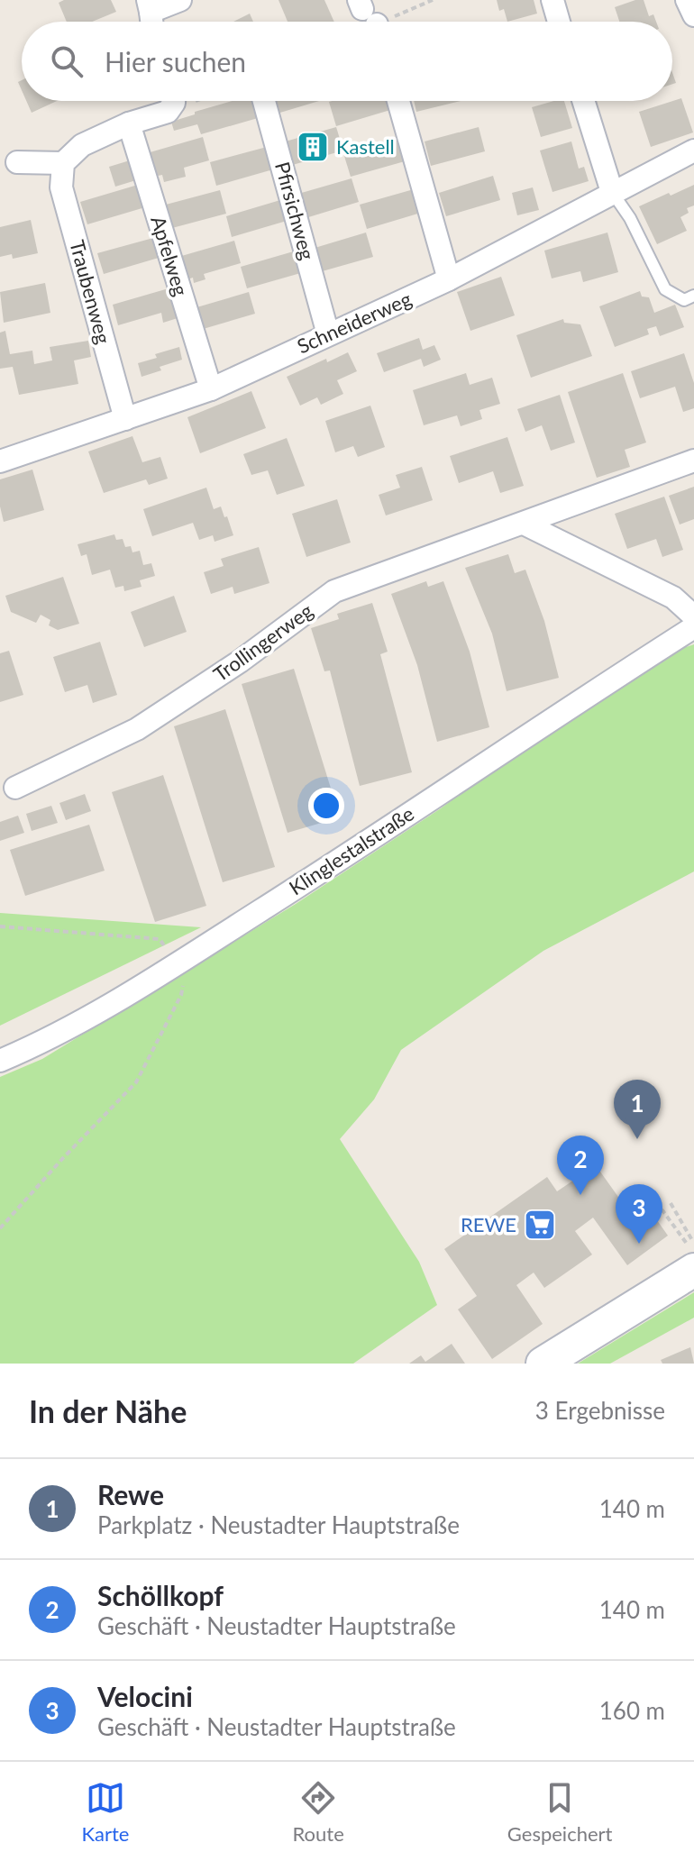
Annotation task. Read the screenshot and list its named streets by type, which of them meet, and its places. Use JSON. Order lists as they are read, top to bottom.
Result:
{
  "streets": {
    "street": [
      "Pfirsichweg",
      "Apfelweg",
      "Traubenweg",
      "Schneiderweg",
      "Trollingerweg",
      "Klinglestalstraße"
    ]
  },
  "crossings": [
    ["Pfirsichweg", "Schneiderweg"],
    ["Apfelweg", "Schneiderweg"],
    ["Traubenweg", "Schneiderweg"]
  ],
  "places": {
    "building": ["Kastell"],
    "supermarket": ["REWE"]
  },
  "page": {
    "search": "Hier suchen",
    "pins": ["1", "2", "3"],
    "heading": ["In der Nähe", "3 Ergebnisse"],
    "list": [
      {
        "mark": "1",
        "name": "Rewe",
        "note": "Parkplatz · Neustadter Hauptstraße",
        "value": "140 m"
      },
      {
        "mark": "2",
        "name": "Schöllkopf",
        "note": "Geschäft · Neustadter Hauptstraße",
        "value": "140 m"
      },
      {
        "mark": "3",
        "name": "Velocini",
        "note": "Geschäft · Neustadter Hauptstraße",
        "value": "160 m"
      }
    ],
    "nav": ["Karte", "Route", "Gespeichert"]
  }
}
